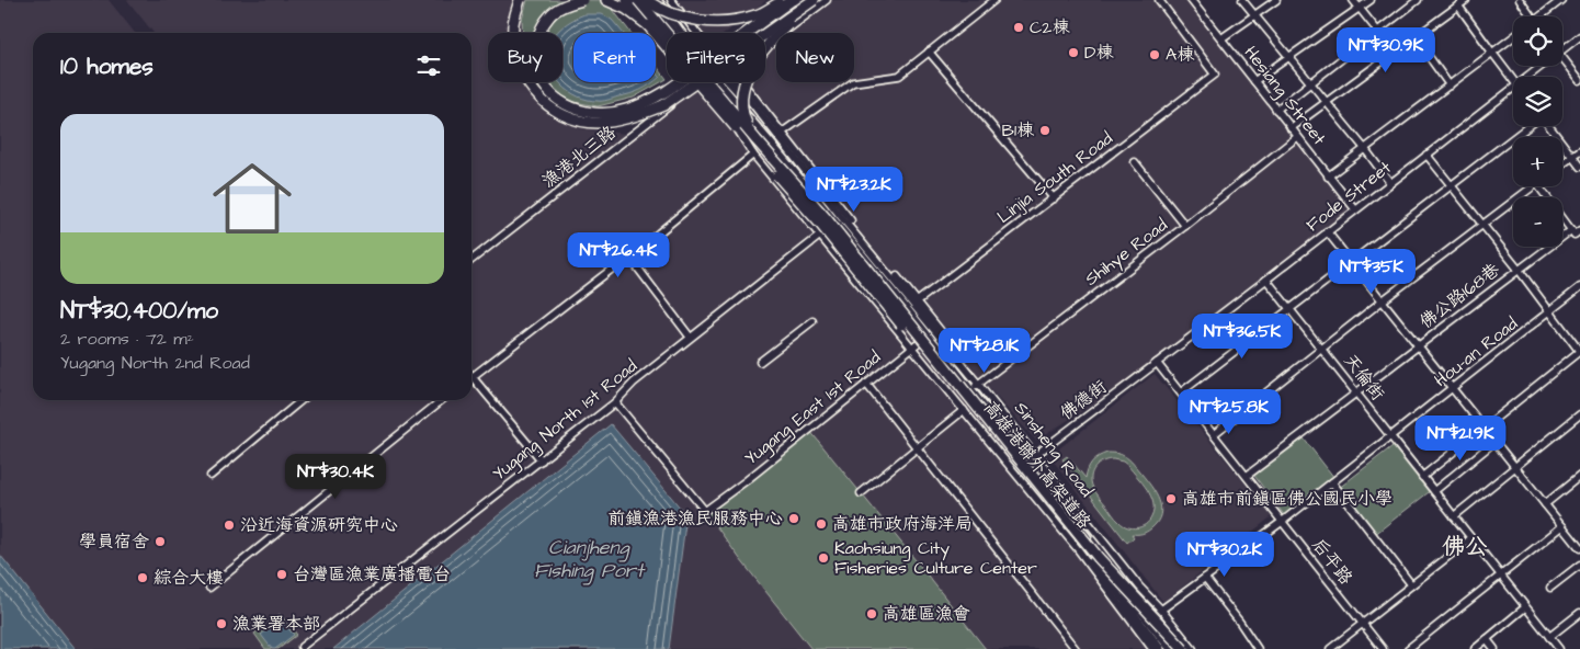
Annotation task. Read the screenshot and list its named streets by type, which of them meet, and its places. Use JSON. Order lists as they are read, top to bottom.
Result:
{
  "streets": {
    "highway": ["高雄港聯外高架道路"],
    "street": [
      "Hesiang Street",
      "漁港北三路",
      "Linjia South Road",
      "Fode Street",
      "Shihye Road",
      "佛公路168巷",
      "Hou-an Road",
      "天倫街",
      "佛德街",
      "Yugang East 1st Road",
      "Yugang North 1st Road",
      "Sinsheng Road",
      "后平路"
    ]
  },
  "crossings": [
    ["Hesiang Street", "Fode Street"],
    ["Hesiang Street", "Shihye Road"],
    ["Linjia South Road", "Sinsheng Road"],
    ["Fode Street", "天倫街"],
    ["Fode Street", "佛德街"],
    ["Fode Street", "后平路"],
    ["Shihye Road", "Sinsheng Road"],
    ["佛公路168巷", "天倫街"],
    ["佛公路168巷", "后平路"],
    ["Hou-an Road", "天倫街"],
    ["Hou-an Road", "Sinsheng Road"],
    ["Hou-an Road", "后平路"],
    ["佛德街", "Sinsheng Road"],
    ["佛德街", "后平路"],
    ["Yugang East 1st Road", "Yugang North 1st Road"],
    ["Yugang East 1st Road", "Sinsheng Road"],
    ["Yugang North 1st Road", "Sinsheng Road"]
  ],
  "districts": ["佛公"],
  "water": ["Cianjheng Fishing Port"],
  "places": [
    "C2棟",
    "D棟",
    "A棟",
    "B1棟",
    "高雄市前鎮區佛公國民小學",
    "前鎮漁港漁民服務中心",
    "高雄市政府海洋局",
    "沿近海資源研究中心",
    "學員宿舍",
    "Kaohsiung City Fisheries Culture Center",
    "台灣區漁業廣播電台",
    "綜合大樓",
    "高雄區漁會",
    "漁業署本部"
  ],
  "page": {
    "map_buttons": ["+", "−"],
    "price": [
      "NT$30.9K",
      "NT$23.2K",
      "NT$26.4K",
      "NT$35K",
      "NT$36.5K",
      "NT$28.1K",
      "NT$25.8K",
      "NT$21.9K",
      "NT$30.4K",
      "NT$30.2K"
    ],
    "chip": [
      "Buy",
      "Rent",
      "Filters",
      "New"
    ],
    "heading": "10 homes",
    "list": [
      {
        "name": "NT$30,400/mo",
        "note": "2 rooms · 72 m² · Yugang North 2nd Road"
      }
    ]
  }
}
